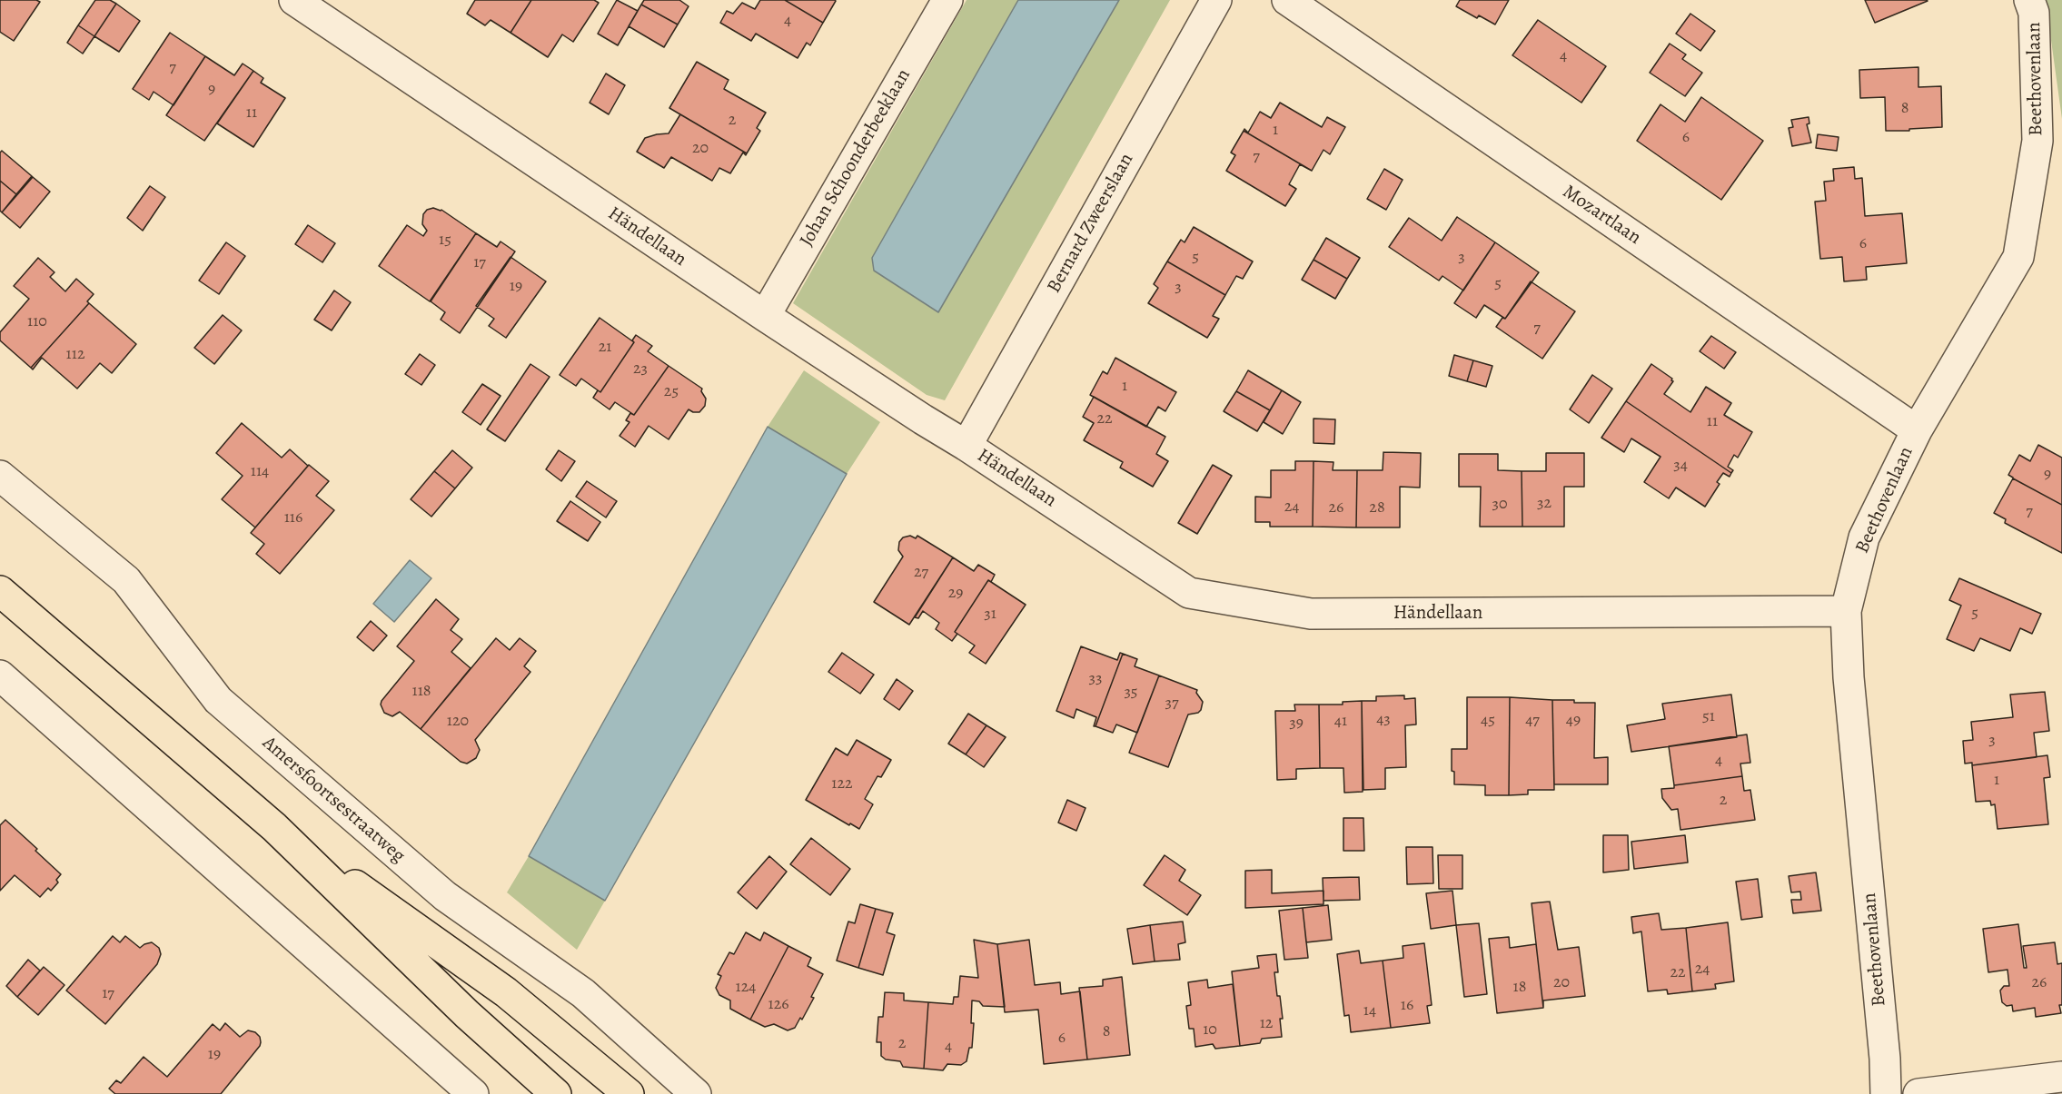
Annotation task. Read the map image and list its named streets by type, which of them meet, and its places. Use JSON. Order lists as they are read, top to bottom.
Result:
{
  "streets": {
    "street": [
      "Beethovenlaan",
      "Johan Schoonderbeeklaan",
      "Mozartlaan",
      "Bernard Zweerslaan",
      "Händellaan",
      "Amersfoortsestraatweg"
    ]
  },
  "crossings": [
    ["Beethovenlaan", "Mozartlaan"],
    ["Beethovenlaan", "Händellaan"],
    ["Johan Schoonderbeeklaan", "Händellaan"],
    ["Bernard Zweerslaan", "Händellaan"]
  ],
  "house_numbers": [
    "4",
    "4",
    "7",
    "9",
    "8",
    "11",
    "2",
    "1",
    "6",
    "20",
    "7",
    "15",
    "6",
    "5",
    "3",
    "17",
    "5",
    "19",
    "3",
    "110",
    "7",
    "21",
    "112",
    "23",
    "1",
    "25",
    "22",
    "11",
    "34",
    "114",
    "9",
    "32",
    "30",
    "24",
    "26",
    "28",
    "7",
    "116",
    "27",
    "29",
    "5",
    "31",
    "33",
    "118",
    "35",
    "37",
    "51",
    "43",
    "45",
    "47",
    "49",
    "120",
    "41",
    "39",
    "3",
    "4",
    "1",
    "122",
    "2",
    "24",
    "22",
    "20",
    "26",
    "124",
    "18",
    "17",
    "126",
    "16",
    "14",
    "12",
    "10",
    "8",
    "6",
    "2",
    "4",
    "19"
  ]
}
